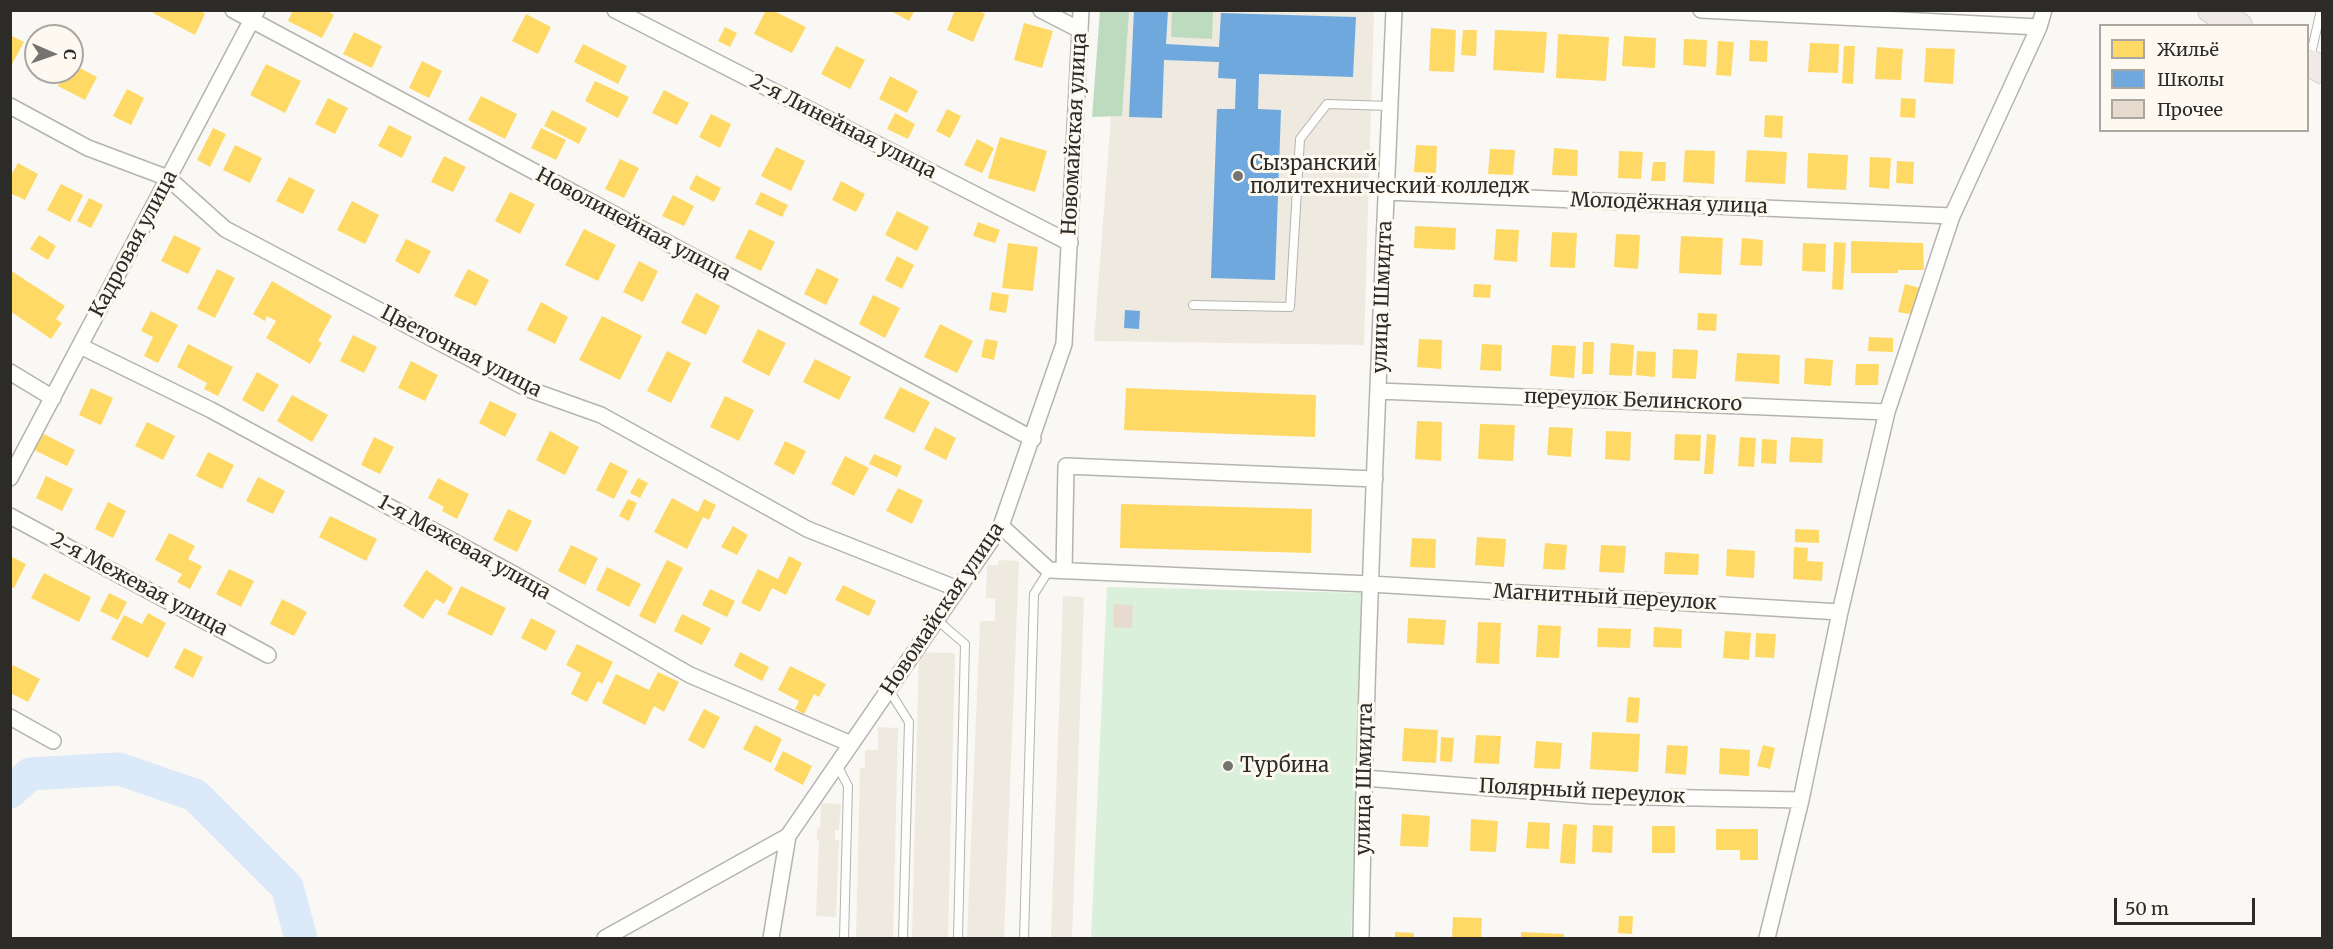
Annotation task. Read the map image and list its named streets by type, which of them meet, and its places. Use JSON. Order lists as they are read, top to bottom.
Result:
{
  "streets": {
    "street": [
      "2-я Линейная улица",
      "Новомайская улица",
      "Молодёжная улица",
      "Новолинейная улица",
      "Кадровая улица",
      "улица Шмидта",
      "Цветочная улица",
      "переулок Белинского",
      "1-я Межевая улица",
      "2-я Межевая улица",
      "Магнитный переулок",
      "Полярный переулок"
    ]
  },
  "crossings": [
    ["2-я Линейная улица", "Новомайская улица"],
    ["Новомайская улица", "Новолинейная улица"],
    ["Новомайская улица", "Цветочная улица"],
    ["Новомайская улица", "1-я Межевая улица"],
    ["Молодёжная улица", "улица Шмидта"],
    ["Новолинейная улица", "Кадровая улица"],
    ["Кадровая улица", "Цветочная улица"],
    ["Кадровая улица", "1-я Межевая улица"],
    ["улица Шмидта", "переулок Белинского"],
    ["улица Шмидта", "Магнитный переулок"],
    ["улица Шмидта", "Полярный переулок"]
  ],
  "places": ["Сызранский политехнический колледж", "Турбина"],
  "legend": ["Жильё", "Школы", "Прочее"],
  "scale_bar": "50 m",
  "north": "right"
}
